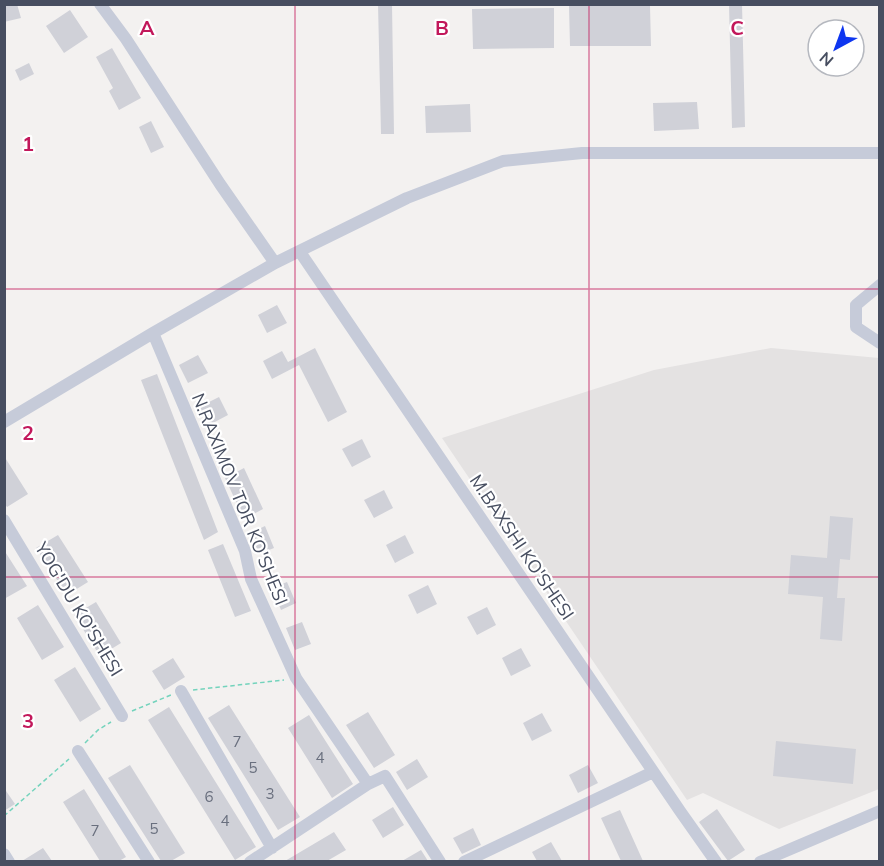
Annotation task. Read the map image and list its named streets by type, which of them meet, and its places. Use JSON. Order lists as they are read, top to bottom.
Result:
{
  "streets": {
    "street": ["N.RAXIMOV TOR KO'SHESI", "M.BAXSHI KO'SHESI", "YOG'DU KO'SHESI"]
  },
  "house_numbers": [
    "7",
    "4",
    "5",
    "3",
    "6",
    "4",
    "5",
    "7"
  ],
  "north": "bottom left",
  "grid": {
    "columns": ["A", "B", "C"],
    "rows": ["1", "2", "3"]
  }
}
